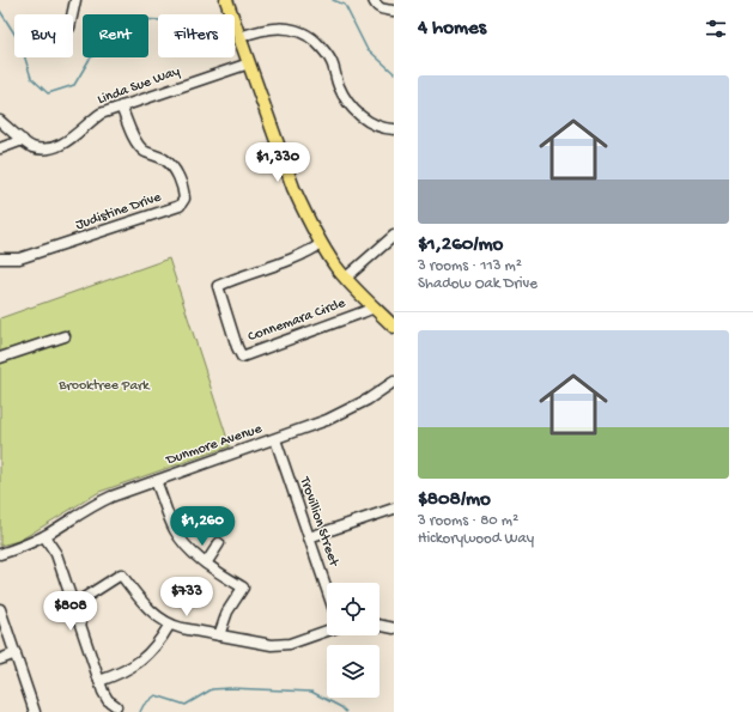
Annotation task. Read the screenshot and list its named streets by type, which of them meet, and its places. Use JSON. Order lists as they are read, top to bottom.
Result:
{
  "streets": {
    "street": [
      "Linda Sue Way",
      "Judistine Drive",
      "Connemara Circle",
      "Dunmore Avenue",
      "Trovillion Street"
    ]
  },
  "crossings": [
    ["Linda Sue Way", "Judistine Drive"],
    ["Dunmore Avenue", "Trovillion Street"]
  ],
  "parks": ["Brooktree Park"],
  "page": {
    "heading": "4 homes",
    "chip": ["Buy", "Rent", "Filters"],
    "list": [
      {
        "name": "$1,260/mo",
        "note": "3 rooms · 113 m² · Shadow Oak Drive"
      },
      {
        "name": "$808/mo",
        "note": "3 rooms · 80 m² · Hickorywood Way"
      }
    ],
    "price": [
      "$1,330",
      "$1,260",
      "$733",
      "$808"
    ]
  }
}
